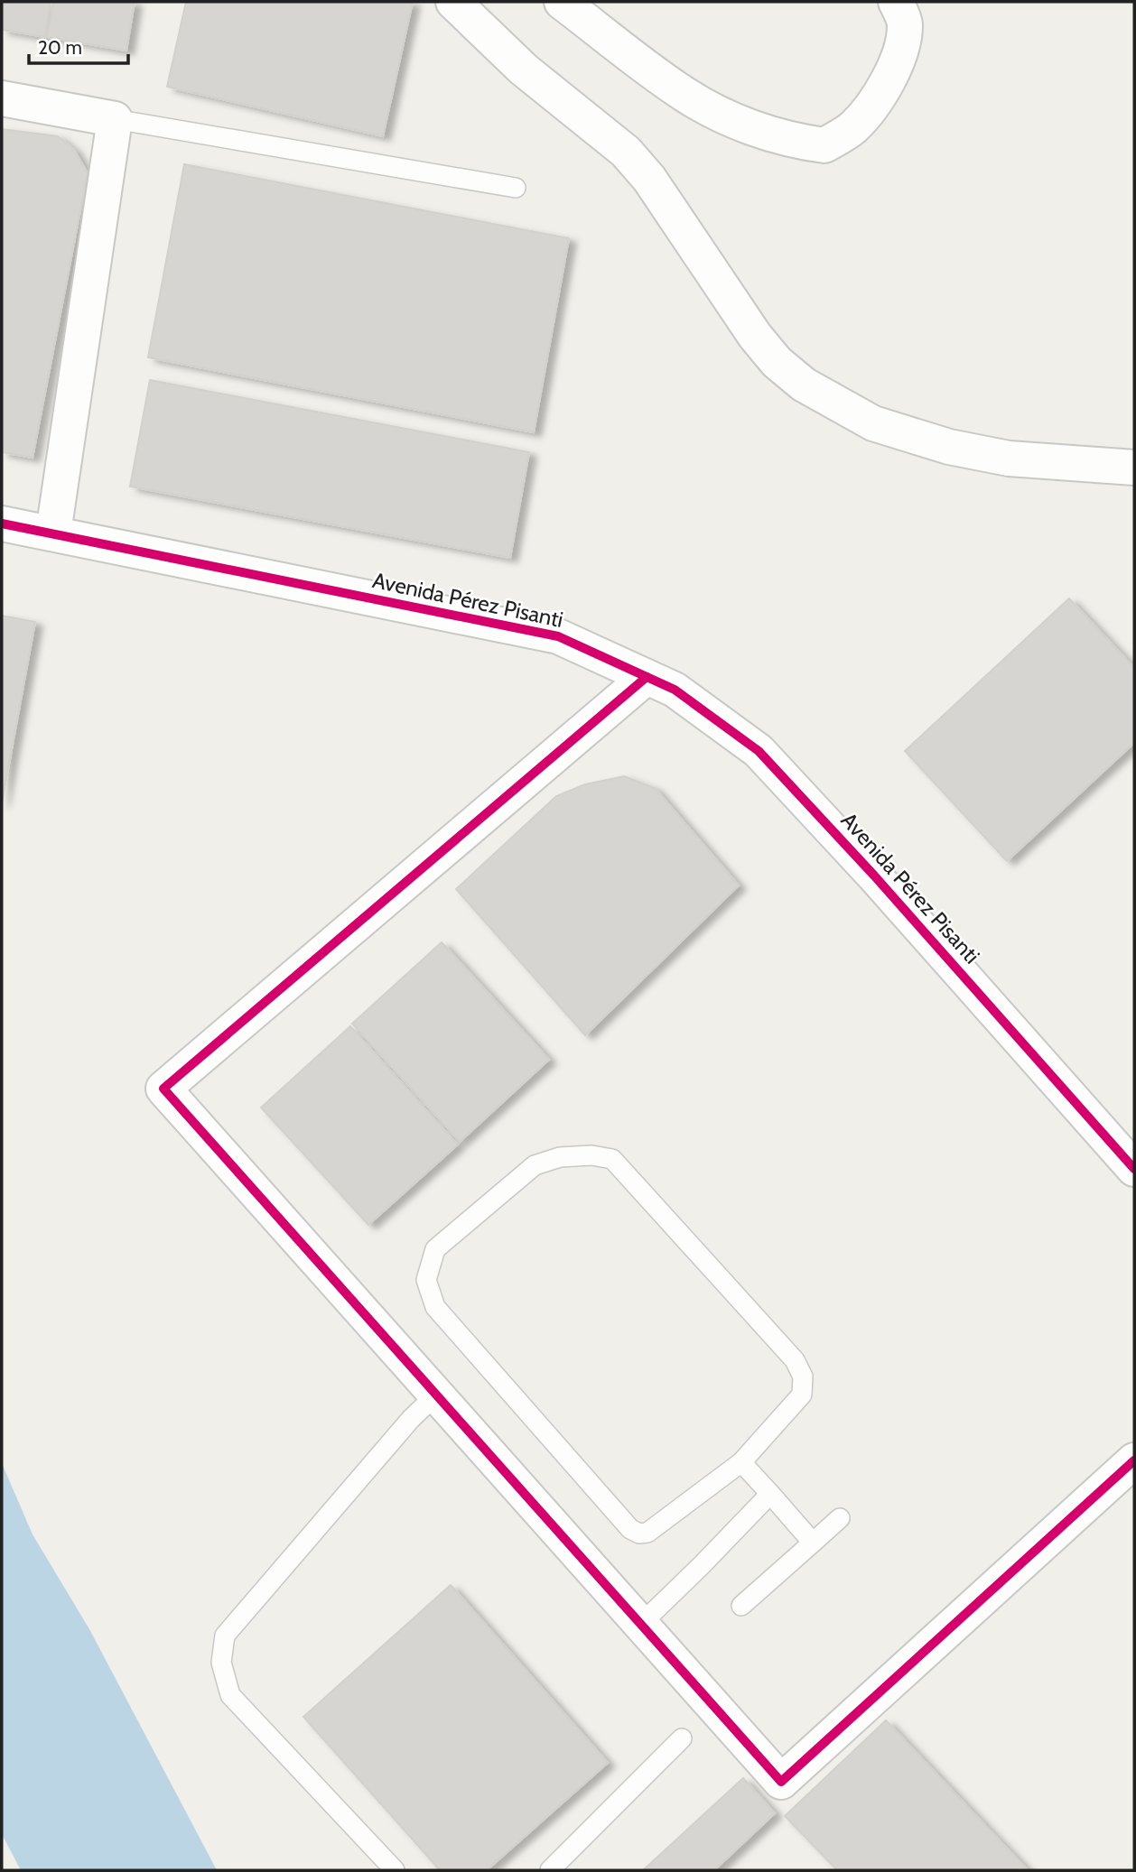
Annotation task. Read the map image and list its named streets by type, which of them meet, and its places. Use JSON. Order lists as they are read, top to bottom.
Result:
{
  "streets": {
    "street": ["Avenida Pérez Pisanti"]
  },
  "scale_bar": "20 m"
}
